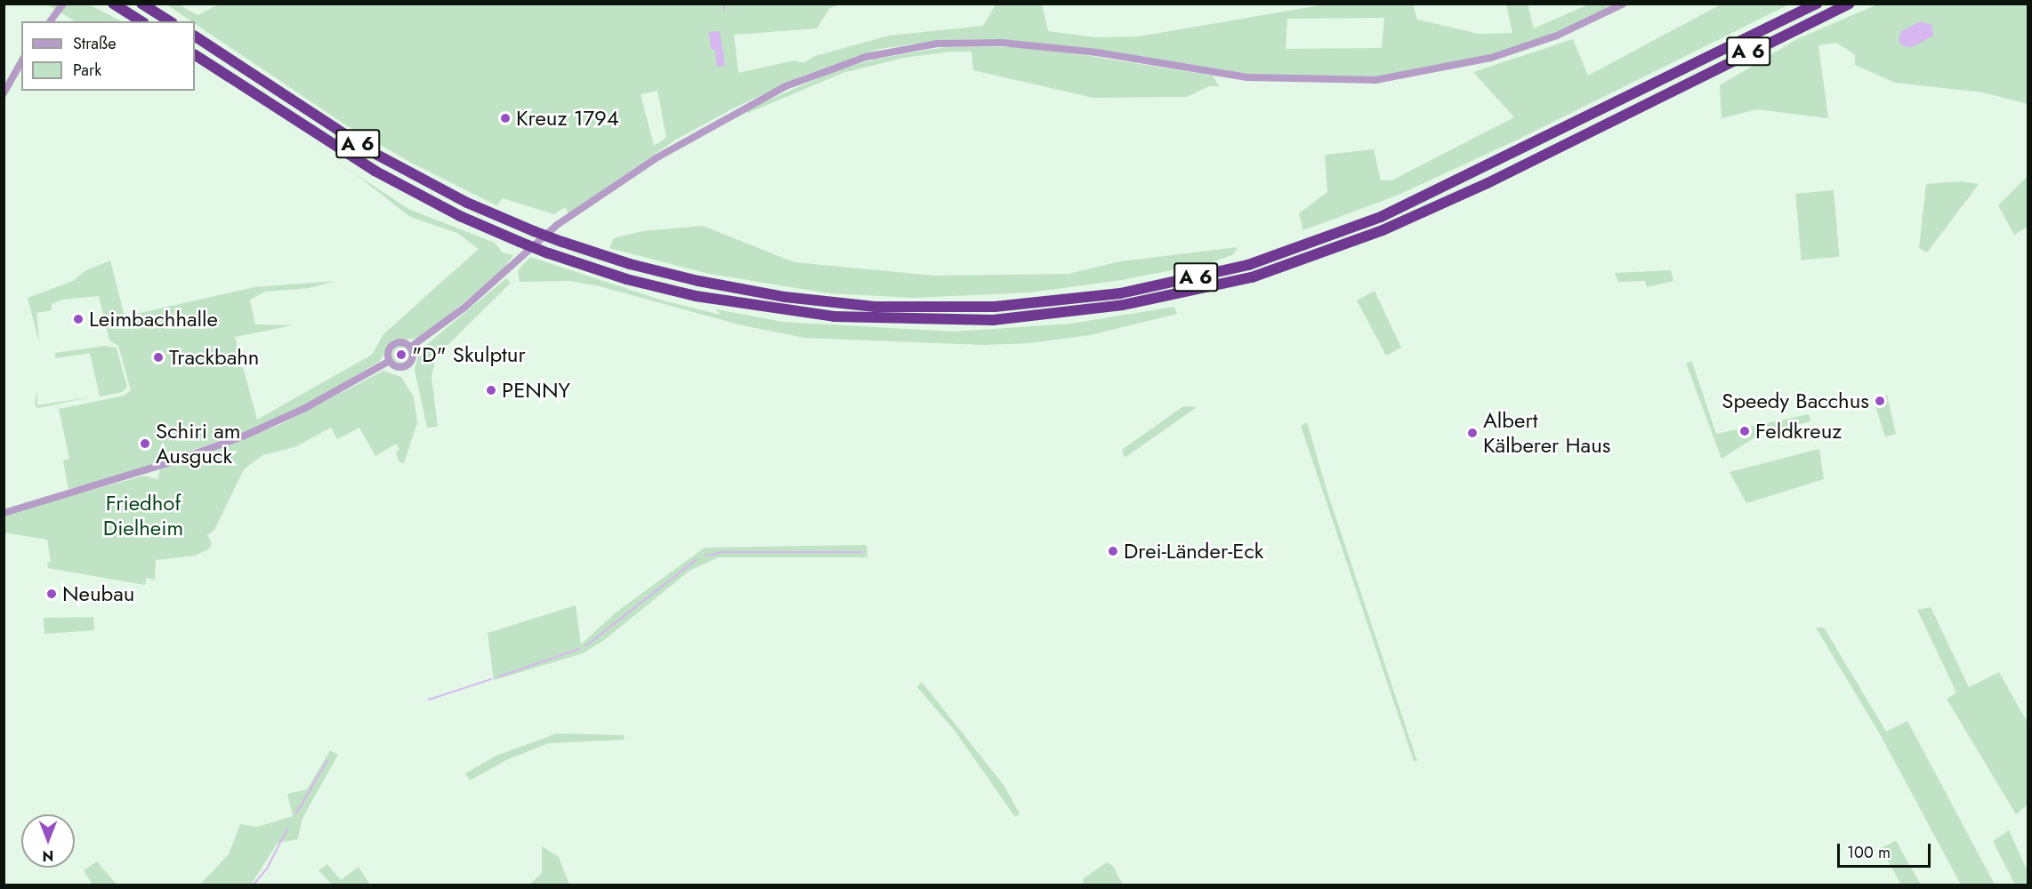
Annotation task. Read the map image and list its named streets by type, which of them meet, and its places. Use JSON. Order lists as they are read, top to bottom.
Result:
{
  "streets": {
    "highway": ["A 6"]
  },
  "parks": ["Friedhof Dielheim"],
  "places": [
    "Kreuz 1794",
    "Leimbachhalle",
    "\"D\" Skulptur",
    "Trackbahn",
    "PENNY",
    "Speedy Bacchus",
    "Feldkreuz",
    "Albert Kälberer Haus",
    "Schiri am Ausguck",
    "Drei-Länder-Eck",
    "Neubau"
  ],
  "legend": ["Straße", "Park"],
  "scale_bar": "100 m",
  "north": "bottom"
}
